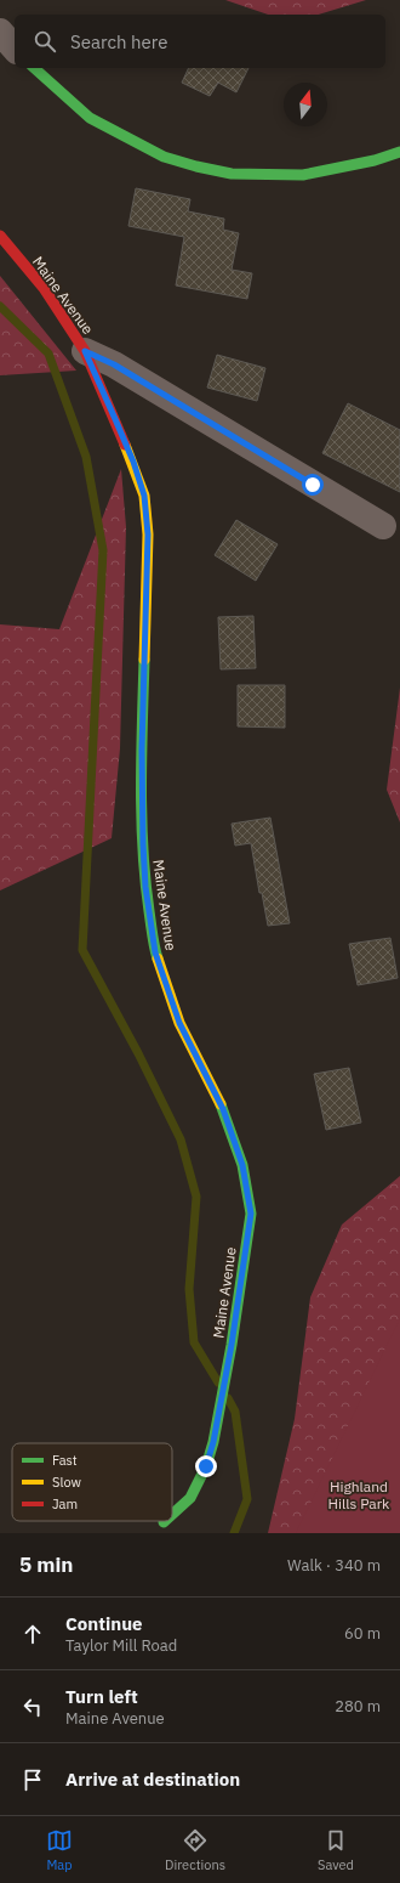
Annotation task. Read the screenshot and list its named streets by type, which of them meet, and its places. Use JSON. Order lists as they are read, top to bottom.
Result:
{
  "streets": {
    "street": ["Maine Avenue"]
  },
  "parks": ["Highland Hills Park"],
  "legend": ["Fast", "Slow", "Jam"],
  "north": "top",
  "page": {
    "search": "Search here",
    "heading": ["5 min", "Walk · 340 m"],
    "list": [
      ["Continue", "Taylor Mill Road", "60 m"],
      ["Turn left", "Maine Avenue", "280 m"],
      "Arrive at destination"
    ],
    "nav": ["Map", "Directions", "Saved"]
  }
}
